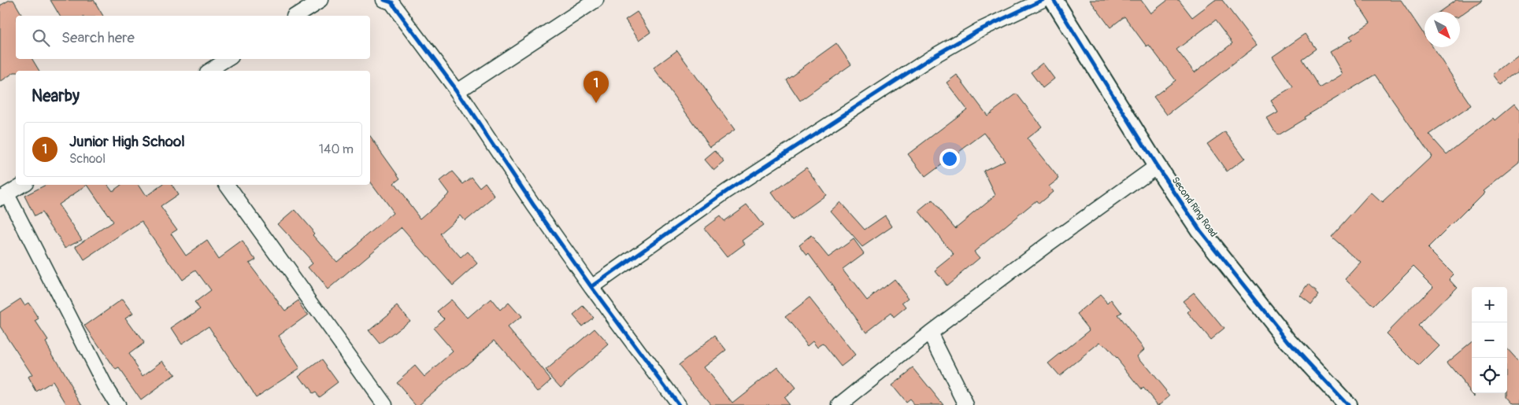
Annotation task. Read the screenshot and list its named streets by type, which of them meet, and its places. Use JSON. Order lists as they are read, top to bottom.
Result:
{
  "streets": {
    "street": ["Second Ring Road"]
  },
  "north": "bottom right",
  "page": {
    "search": "Search here",
    "pins": "1",
    "heading": "Nearby",
    "list": [
      {
        "mark": "1",
        "name": "Junior High School",
        "note": "School",
        "value": "140 m"
      }
    ],
    "map_buttons": ["+", "−"]
  }
}
